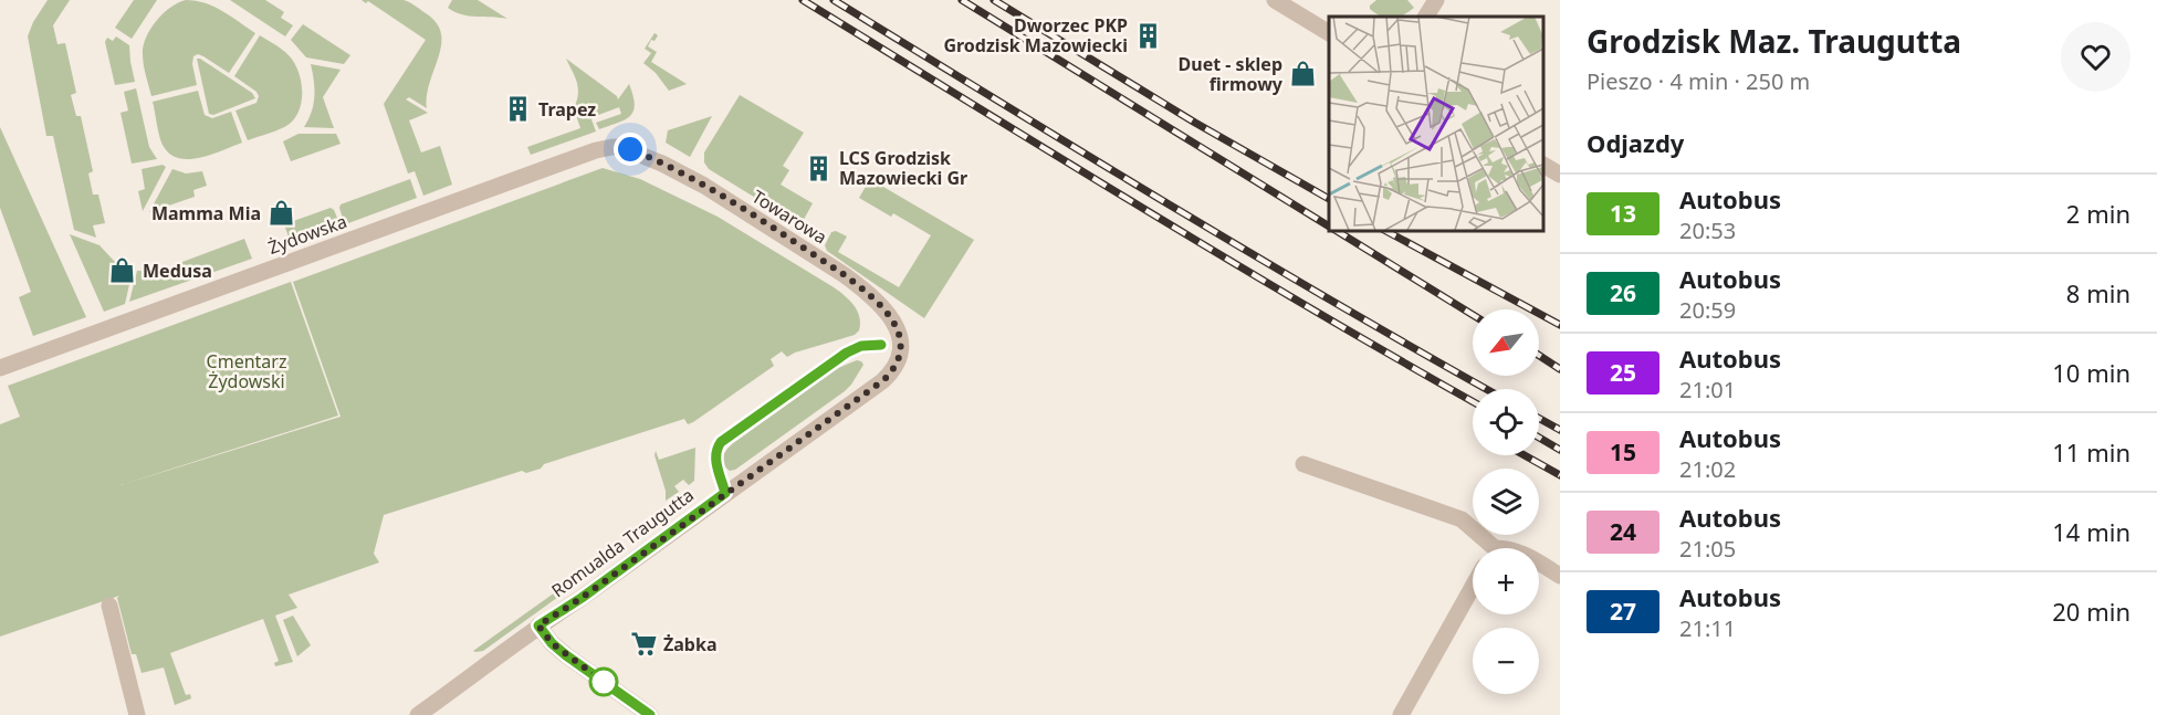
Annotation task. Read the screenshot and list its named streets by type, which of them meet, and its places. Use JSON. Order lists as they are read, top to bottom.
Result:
{
  "streets": {
    "street": ["Towarowa", "Żydowska", "Romualda Traugutta"]
  },
  "crossings": [
    ["Towarowa", "Żydowska"],
    ["Towarowa", "Romualda Traugutta"]
  ],
  "parks": ["Cmentarz Żydowski"],
  "places": {
    "building": ["Dworzec PKP Grodzisk Mazowiecki", "Trapez", "LCS Grodzisk Mazowiecki Gr"],
    "shop": ["Duet - sklep firmowy", "Mamma Mia", "Medusa"],
    "supermarket": ["Żabka"]
  },
  "lines": ["bus line 13"],
  "north": "bottom left",
  "page": {
    "heading": [
      ["Grodzisk Maz. Traugutta", "Pieszo · 4 min · 250 m"],
      "Odjazdy"
    ],
    "list": [
      {
        "mark": "13",
        "name": "Autobus",
        "note": "20:53",
        "value": "2 min"
      },
      {
        "mark": "26",
        "name": "Autobus",
        "note": "20:59",
        "value": "8 min"
      },
      {
        "mark": "25",
        "name": "Autobus",
        "note": "21:01",
        "value": "10 min"
      },
      {
        "mark": "15",
        "name": "Autobus",
        "note": "21:02",
        "value": "11 min"
      },
      {
        "mark": "24",
        "name": "Autobus",
        "note": "21:05",
        "value": "14 min"
      },
      {
        "mark": "27",
        "name": "Autobus",
        "note": "21:11",
        "value": "20 min"
      }
    ],
    "map_buttons": ["+", "−"]
  }
}
